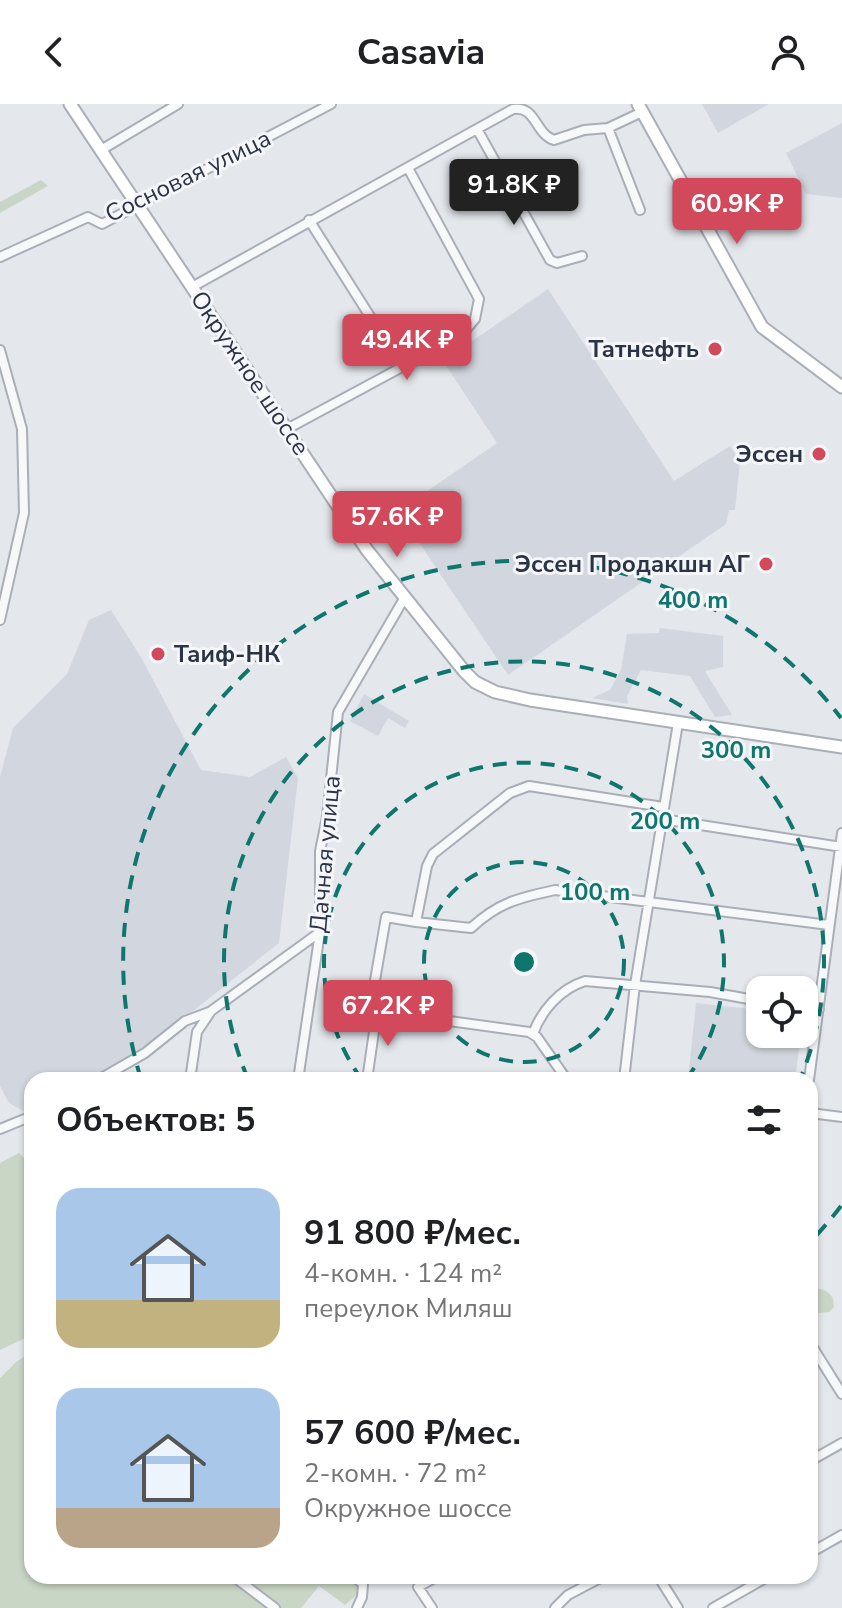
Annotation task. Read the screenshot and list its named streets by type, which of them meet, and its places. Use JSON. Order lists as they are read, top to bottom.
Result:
{
  "streets": {
    "street": ["Сосновая улица", "Окружное шоссе", "Дачная улица"]
  },
  "crossings": [
    ["Сосновая улица", "Окружное шоссе"],
    ["Окружное шоссе", "Дачная улица"]
  ],
  "places": [
    "Татнефть",
    "Эссен",
    "Эссен Продакшн АГ",
    "Таиф-НК"
  ],
  "page": {
    "header": "Casavia",
    "price": [
      "91.8K ₽",
      "60.9K ₽",
      "49.4K ₽",
      "57.6K ₽",
      "67.2K ₽"
    ],
    "heading": "Объектов: 5",
    "list": [
      {
        "name": "91 800 ₽/мес.",
        "note": "4-комн. · 124 m² · переулок Миляш"
      },
      {
        "name": "57 600 ₽/мес.",
        "note": "2-комн. · 72 m² · Окружное шоссе"
      }
    ]
  },
  "rings": [
    "400 m",
    "300 m",
    "200 m",
    "100 m"
  ]
}
